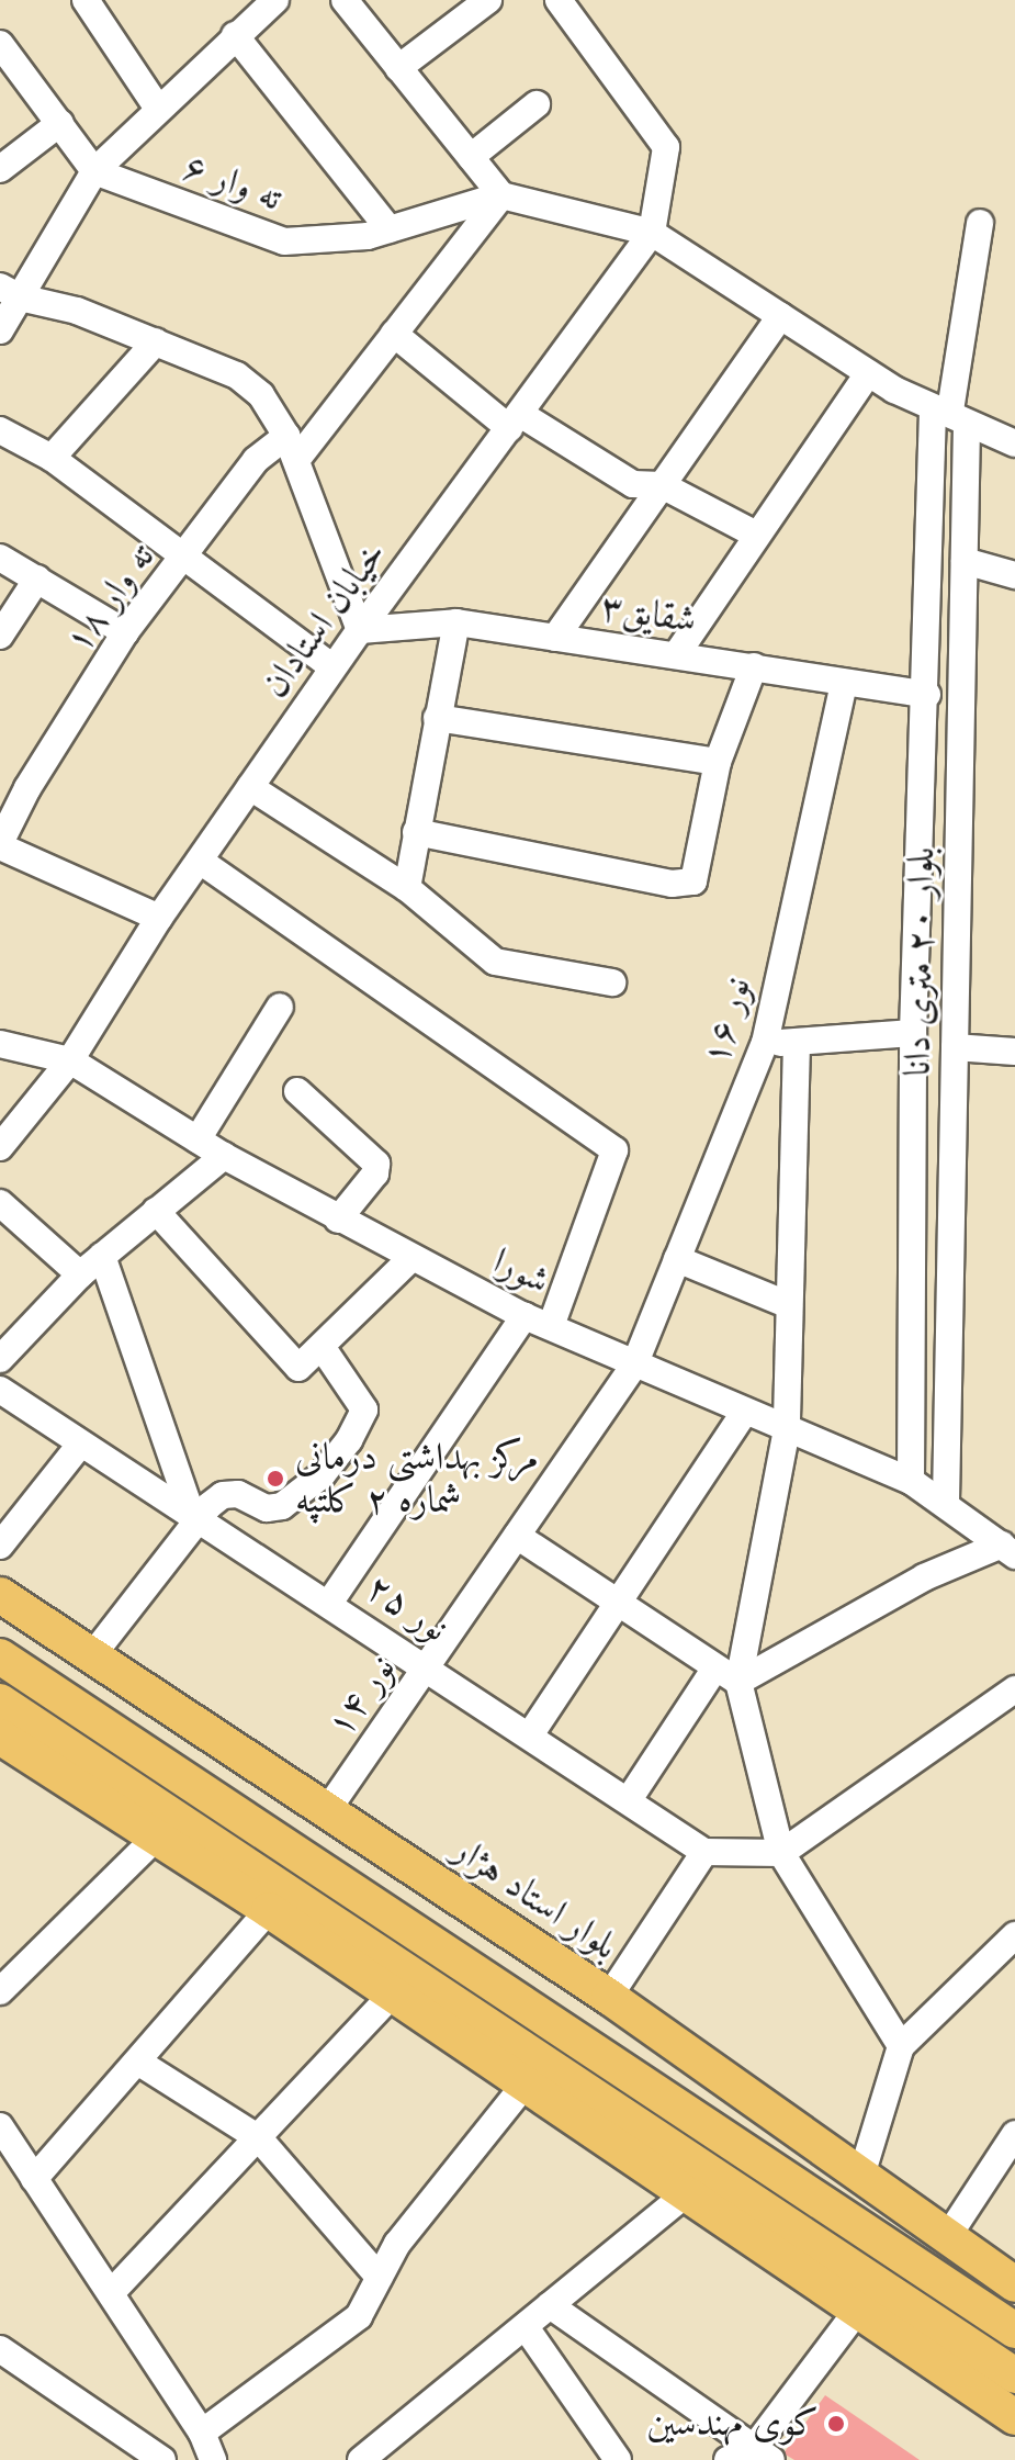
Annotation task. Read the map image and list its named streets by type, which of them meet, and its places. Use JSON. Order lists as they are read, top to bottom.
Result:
{
  "streets": {
    "main road": ["بلوار استاد هژار"],
    "street": [
      "ته وار ۶",
      "ته وار ۱۸",
      "شقایق۳",
      "خیابان استادان",
      "بلوار ۲۰ متری دانا",
      "نور ۱۶",
      "شورا",
      "نور ۲۵",
      "نور ۱۴"
    ]
  },
  "crossings": [
    ["ته وار ۶", "ته وار ۱۸"],
    ["شقایق۳", "خیابان استادان"],
    ["شقایق۳", "بلوار ۲۰ متری دانا"],
    ["شقایق۳", "نور ۱۶"],
    ["خیابان استادان", "شورا"],
    ["بلوار ۲۰ متری دانا", "شورا"],
    ["نور ۱۶", "شورا"],
    ["نور ۱۶", "نور ۱۴"],
    ["شورا", "نور ۱۴"],
    ["نور ۲۵", "نور ۱۴"],
    ["نور ۱۴", "بلوار استاد هژار"]
  ],
  "places": ["مرکز بهداشتی درمانی شماره ۲ کلتپه", "کوی مهندسین"]
}
